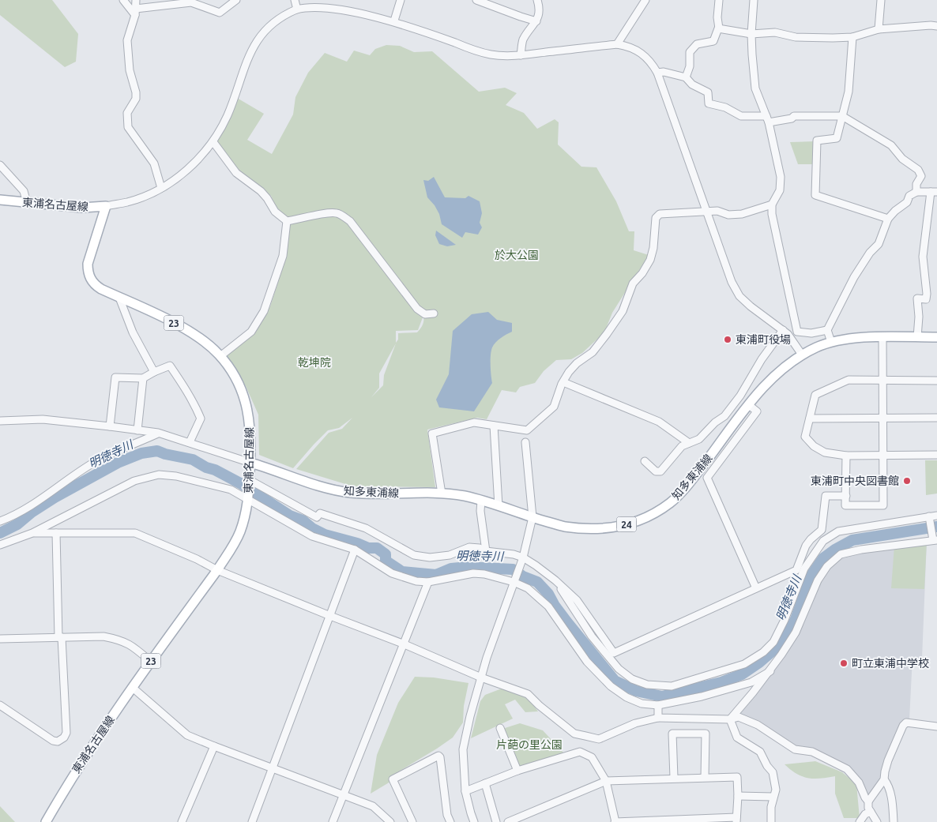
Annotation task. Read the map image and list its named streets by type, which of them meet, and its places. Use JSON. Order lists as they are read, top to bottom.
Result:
{
  "streets": {
    "main road": [
      "東浦名古屋線",
      "23",
      "知多東浦線",
      "24"
    ]
  },
  "crossings": [
    ["東浦名古屋線", "知多東浦線"]
  ],
  "water": ["明徳寺川"],
  "parks": ["於大公園", "乾坤院", "片葩の里公園"],
  "places": ["東浦町役場", "東浦町中央図書館", "町立東浦中学校"]
}
